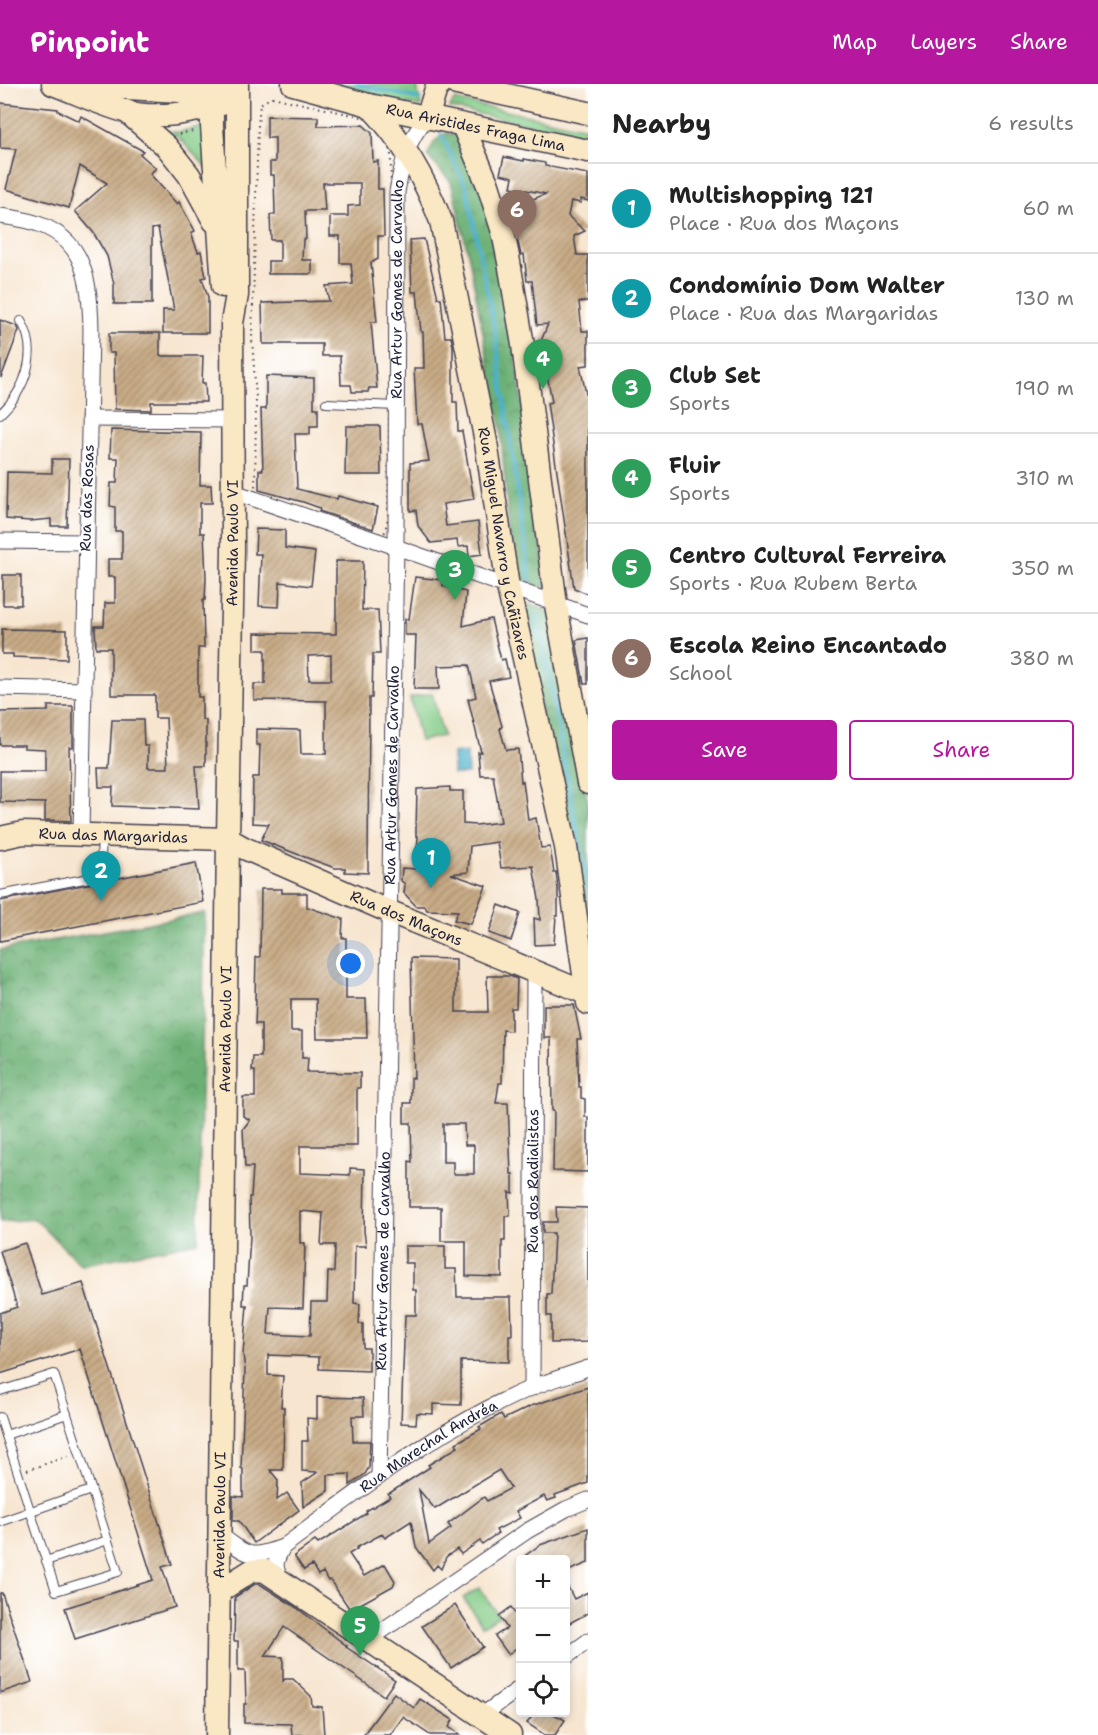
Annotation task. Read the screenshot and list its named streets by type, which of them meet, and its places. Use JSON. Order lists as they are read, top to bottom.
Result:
{
  "streets": {
    "main road": [
      "Rua Aristides Fraga Lima",
      "Avenida Paulo VI",
      "Rua Miguel Navarro y Cañizares",
      "Rua das Margaridas",
      "Rua dos Maçons"
    ],
    "street": [
      "Rua Artur Gomes de Carvalho",
      "Rua das Rosas",
      "Rua dos Radialistas",
      "Rua Marechal Andréa"
    ]
  },
  "crossings": [
    ["Rua Aristides Fraga Lima", "Rua Artur Gomes de Carvalho"],
    ["Rua Aristides Fraga Lima", "Rua Miguel Navarro y Cañizares"],
    ["Rua Artur Gomes de Carvalho", "Rua Miguel Navarro y Cañizares"],
    ["Rua Artur Gomes de Carvalho", "Rua dos Maçons"],
    ["Rua Artur Gomes de Carvalho", "Rua Marechal Andréa"],
    ["Rua das Rosas", "Rua das Margaridas"],
    ["Avenida Paulo VI", "Rua das Margaridas"],
    ["Avenida Paulo VI", "Rua dos Maçons"],
    ["Avenida Paulo VI", "Rua Marechal Andréa"],
    ["Rua Miguel Navarro y Cañizares", "Rua dos Maçons"],
    ["Rua das Margaridas", "Rua dos Maçons"],
    ["Rua dos Maçons", "Rua dos Radialistas"],
    ["Rua dos Radialistas", "Rua Marechal Andréa"]
  ],
  "page": {
    "header": "Pinpoint",
    "nav": ["Map", "Layers", "Share"],
    "heading": ["Nearby", "6 results"],
    "list": [
      {
        "mark": "1",
        "name": "Multishopping 121",
        "note": "Place · Rua dos Maçons",
        "value": "60 m"
      },
      {
        "mark": "2",
        "name": "Condomínio Dom Walter",
        "note": "Place · Rua das Margaridas",
        "value": "130 m"
      },
      {
        "mark": "3",
        "name": "Club Set",
        "note": "Sports",
        "value": "190 m"
      },
      {
        "mark": "4",
        "name": "Fluir",
        "note": "Sports",
        "value": "310 m"
      },
      {
        "mark": "5",
        "name": "Centro Cultural Ferreira",
        "note": "Sports · Rua Rubem Berta",
        "value": "350 m"
      },
      {
        "mark": "6",
        "name": "Escola Reino Encantado",
        "note": "School",
        "value": "380 m"
      }
    ],
    "pins": [
      "6",
      "4",
      "3",
      "1",
      "2",
      "5"
    ],
    "buttons": ["Save", "Share"],
    "map_buttons": ["+", "−"]
  }
}
